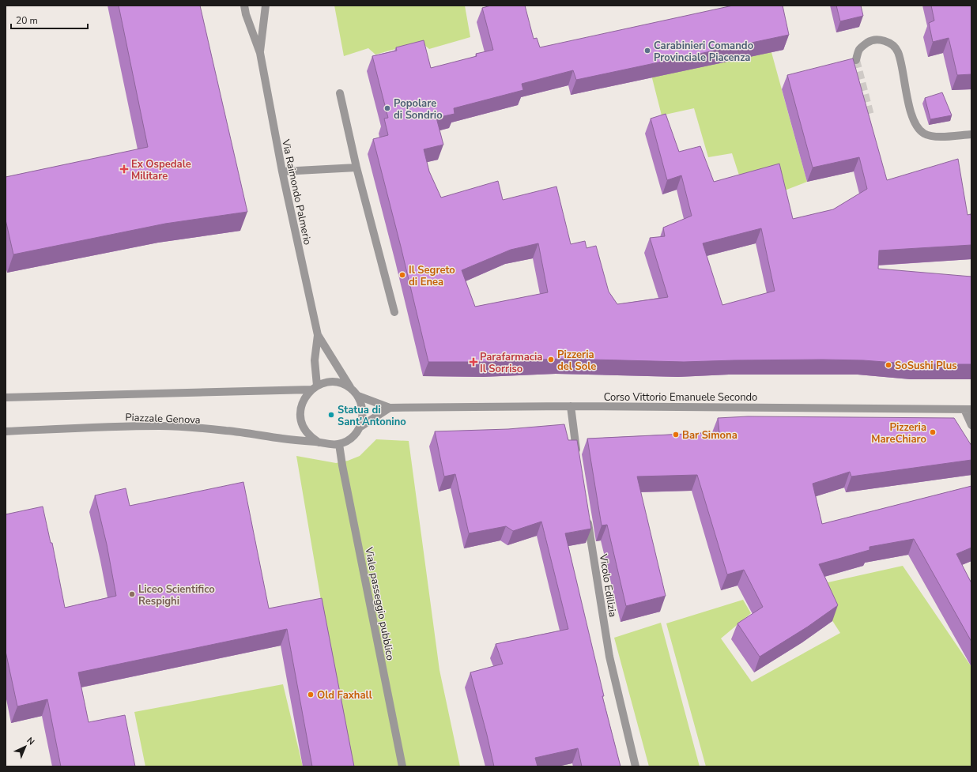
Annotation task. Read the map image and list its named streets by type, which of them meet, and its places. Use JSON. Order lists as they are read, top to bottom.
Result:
{
  "streets": {
    "street": [
      "Via Raimondo Palmerio",
      "Corso Vittorio Emanuele Secondo",
      "Piazzale Genova",
      "Vicolo Edilizia",
      "Viale passeggio pubblico"
    ]
  },
  "crossings": [
    ["Via Raimondo Palmerio", "Corso Vittorio Emanuele Secondo"],
    ["Via Raimondo Palmerio", "Piazzale Genova"],
    ["Via Raimondo Palmerio", "Viale passeggio pubblico"],
    ["Corso Vittorio Emanuele Secondo", "Piazzale Genova"],
    ["Corso Vittorio Emanuele Secondo", "Viale passeggio pubblico"],
    ["Piazzale Genova", "Viale passeggio pubblico"]
  ],
  "places": {
    "other": [
      "Carabinieri Comando Provinciale Piacenza",
      "Popolare di Sondrio",
      "Il Segreto di Enea",
      "Pizzeria del Sole",
      "SoSushi Plus",
      "Statua di Sant'Antonino",
      "Pizzeria MareChiaro",
      "Bar Simona",
      "Liceo Scientifico Respighi",
      "Old Faxhall"
    ],
    "health": ["Ex Ospedale Militare", "Parafarmacia Il Sorriso"]
  },
  "scale_bar": "20 m",
  "north": "top right"
}
